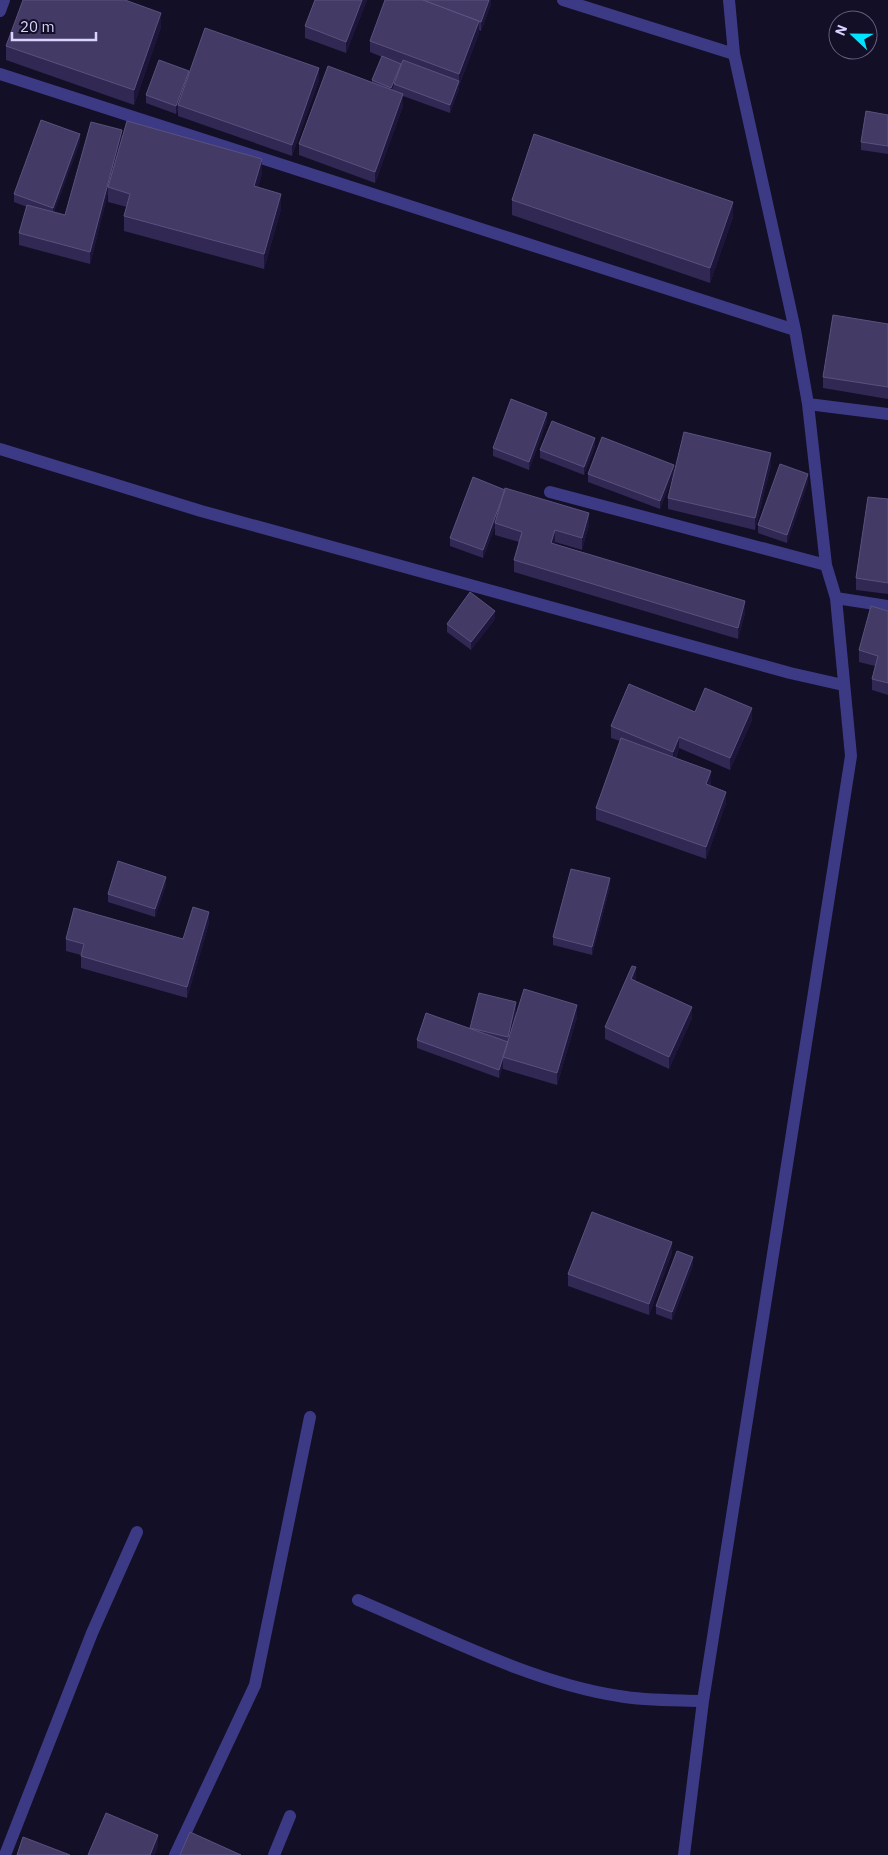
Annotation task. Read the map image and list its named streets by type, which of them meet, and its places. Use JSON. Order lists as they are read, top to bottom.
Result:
{
  "scale_bar": "20 m",
  "north": "left"
}
